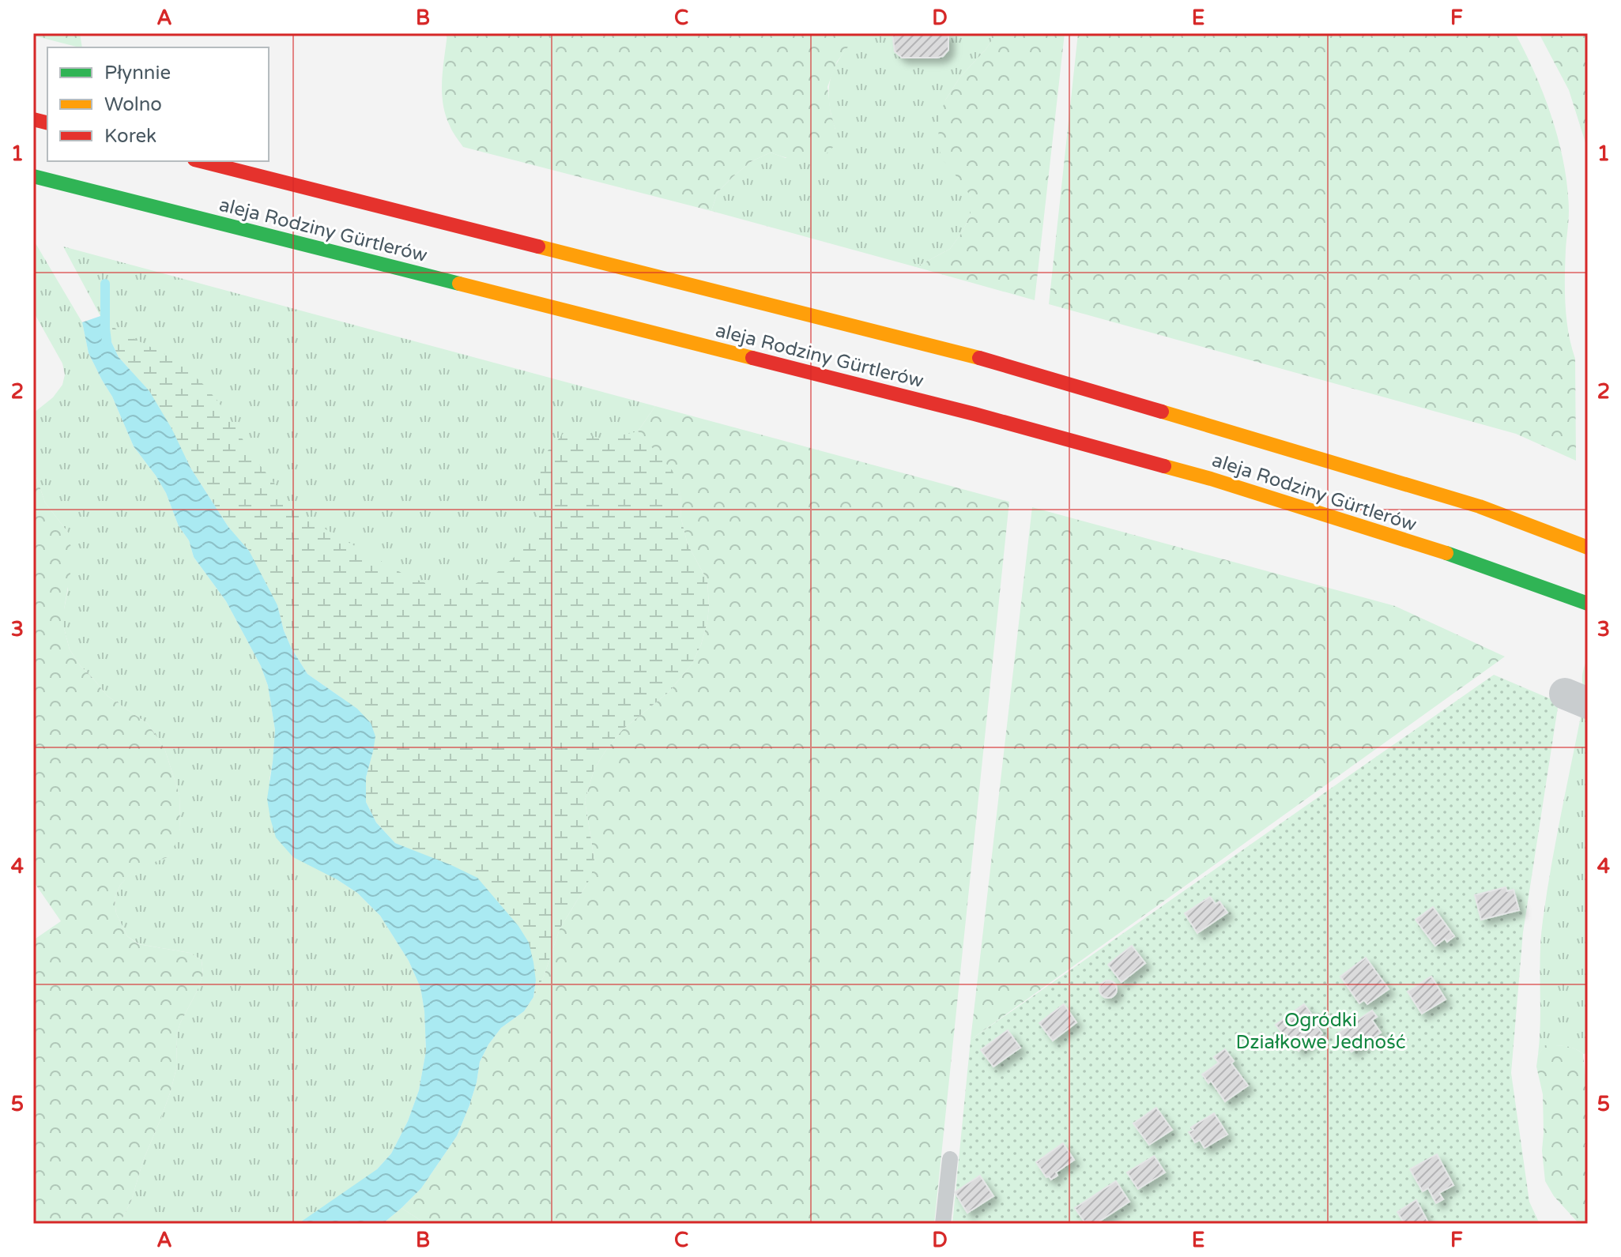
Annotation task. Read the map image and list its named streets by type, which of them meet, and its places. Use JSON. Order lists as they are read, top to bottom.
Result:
{
  "streets": {
    "main road": ["aleja Rodziny Gürtlerów"]
  },
  "parks": ["Ogródki Działkowe Jedność"],
  "legend": ["Płynnie", "Wolno", "Korek"],
  "grid": {
    "columns": [
      "A",
      "B",
      "C",
      "D",
      "E",
      "F"
    ],
    "rows": [
      "1",
      "2",
      "3",
      "4",
      "5"
    ]
  }
}
